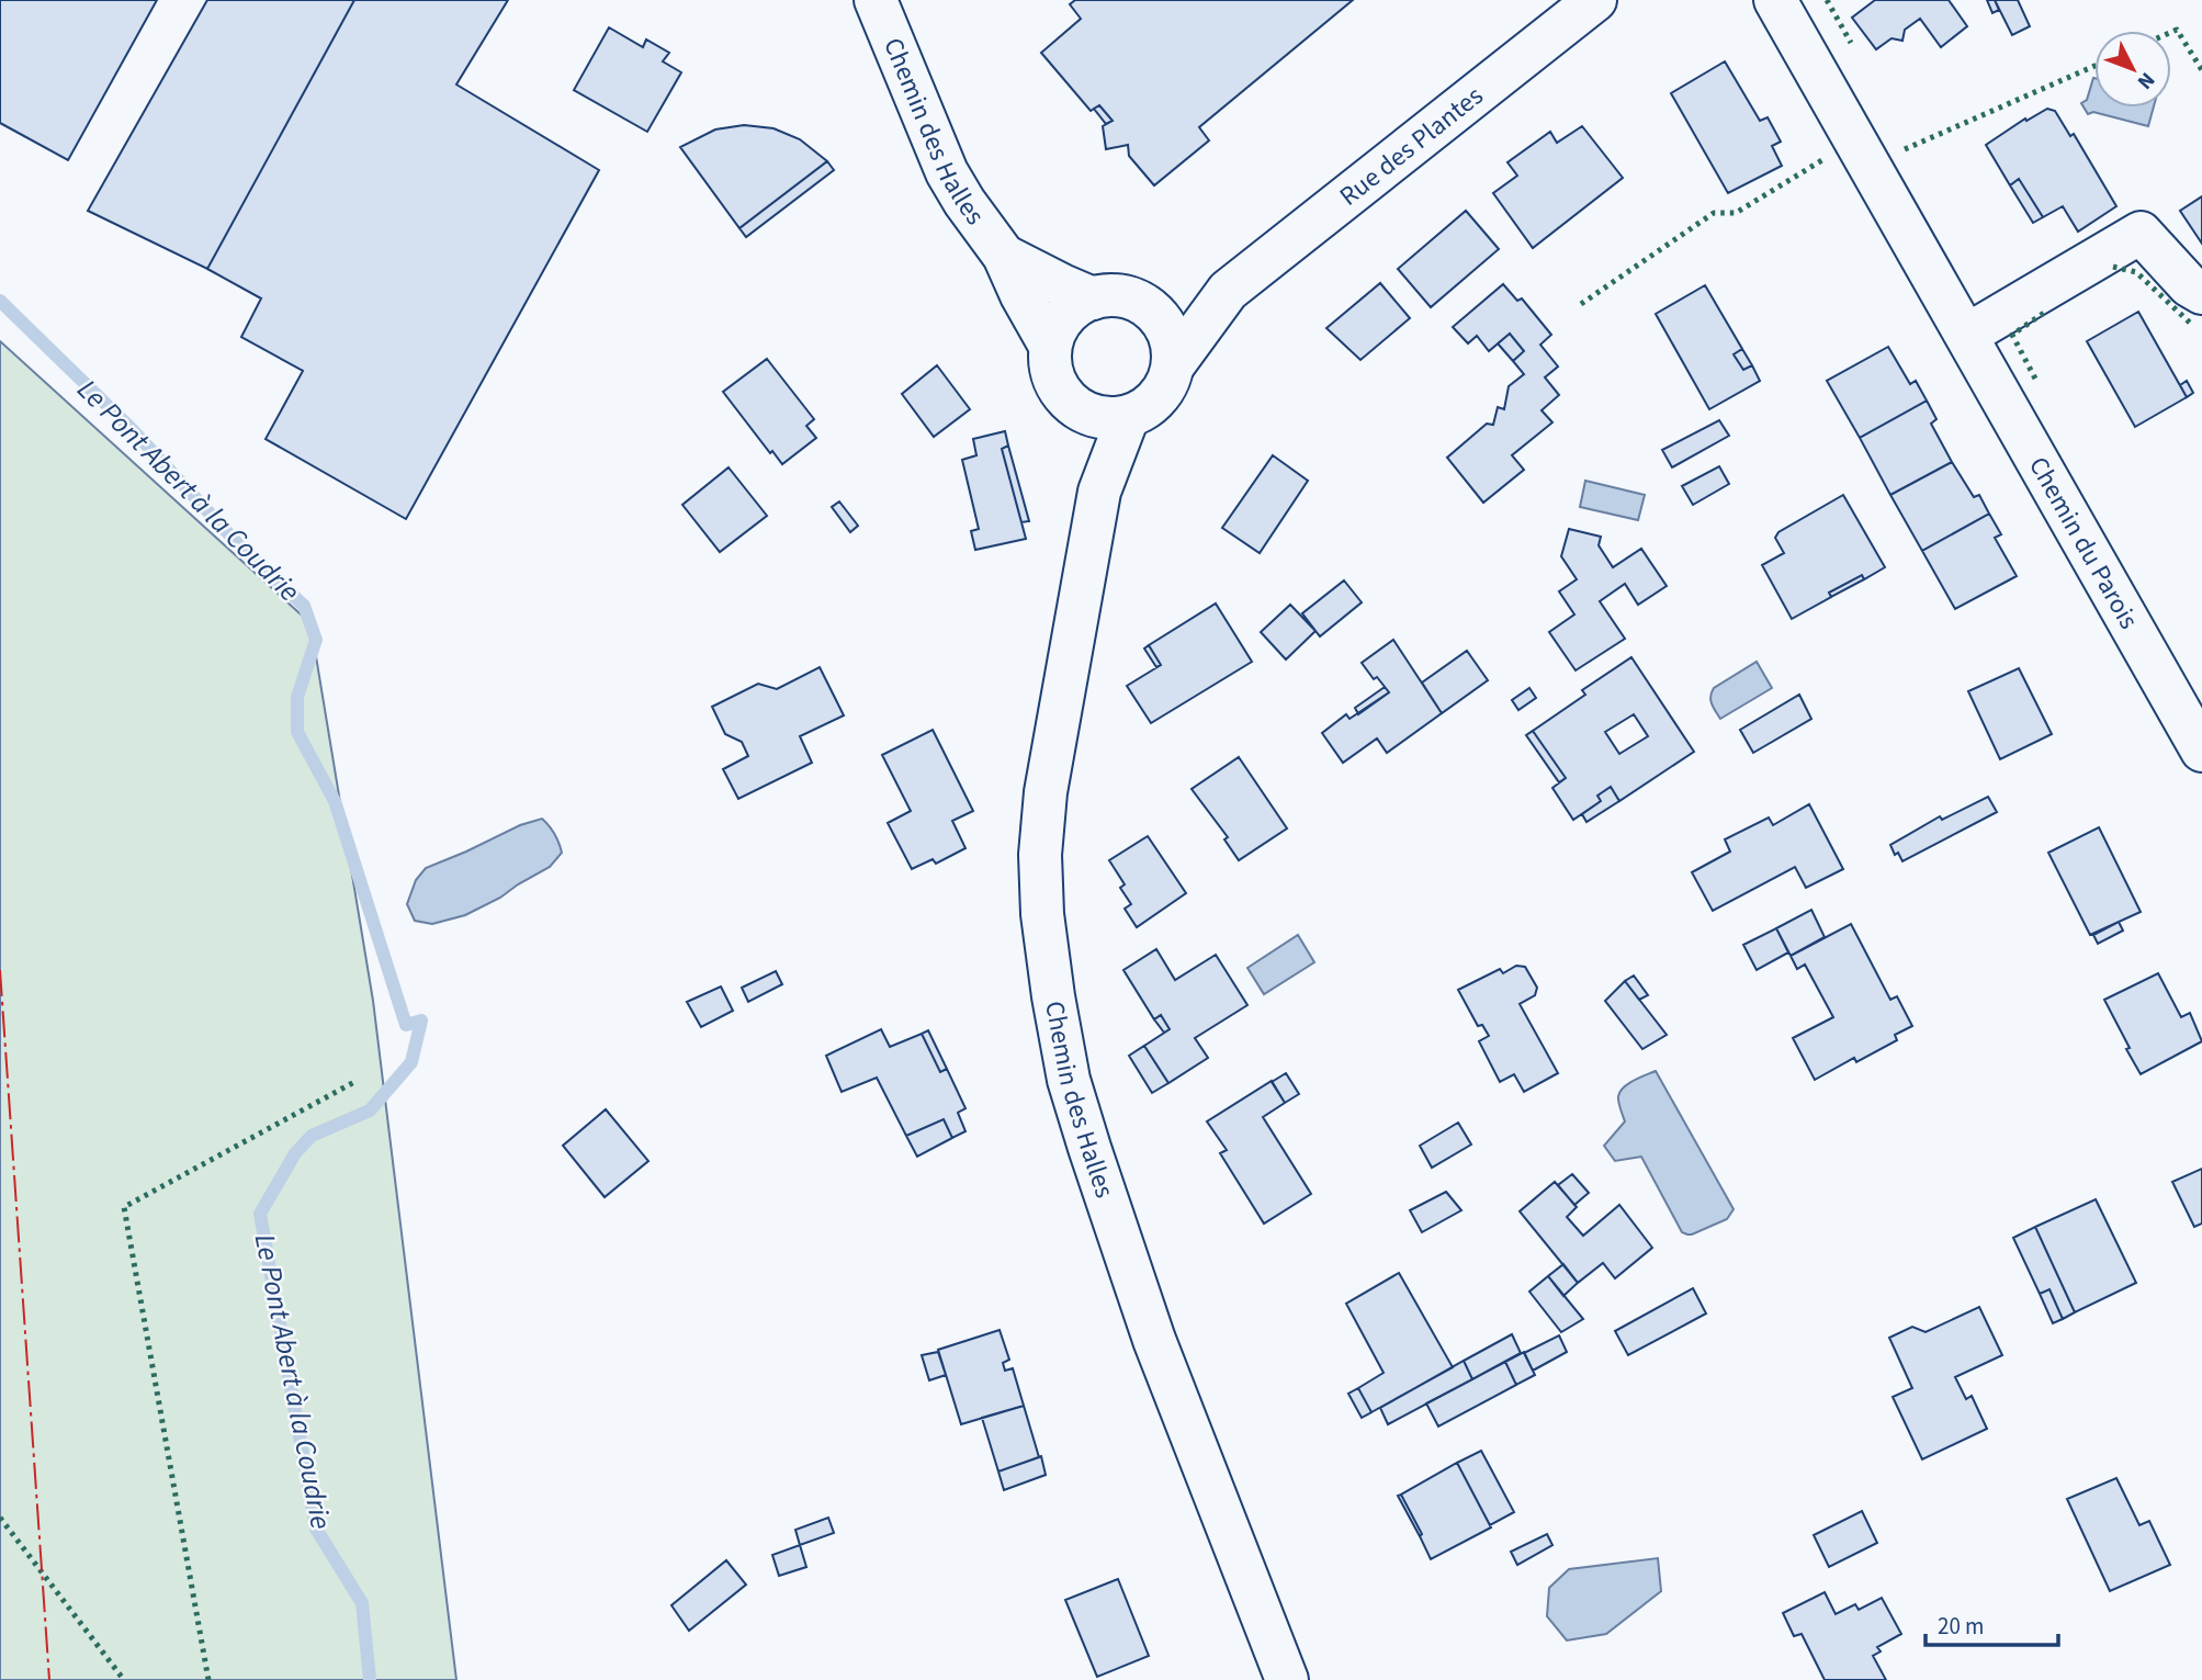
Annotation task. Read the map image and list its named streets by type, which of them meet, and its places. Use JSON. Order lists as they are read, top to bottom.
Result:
{
  "streets": {
    "street": ["Chemin des Halles", "Rue des Plantes", "Chemin du Parois"]
  },
  "crossings": [
    ["Chemin des Halles", "Rue des Plantes"]
  ],
  "water": ["Le Pont Abert à la Coudrie"],
  "scale_bar": "20 m",
  "north": "bottom right"
}
